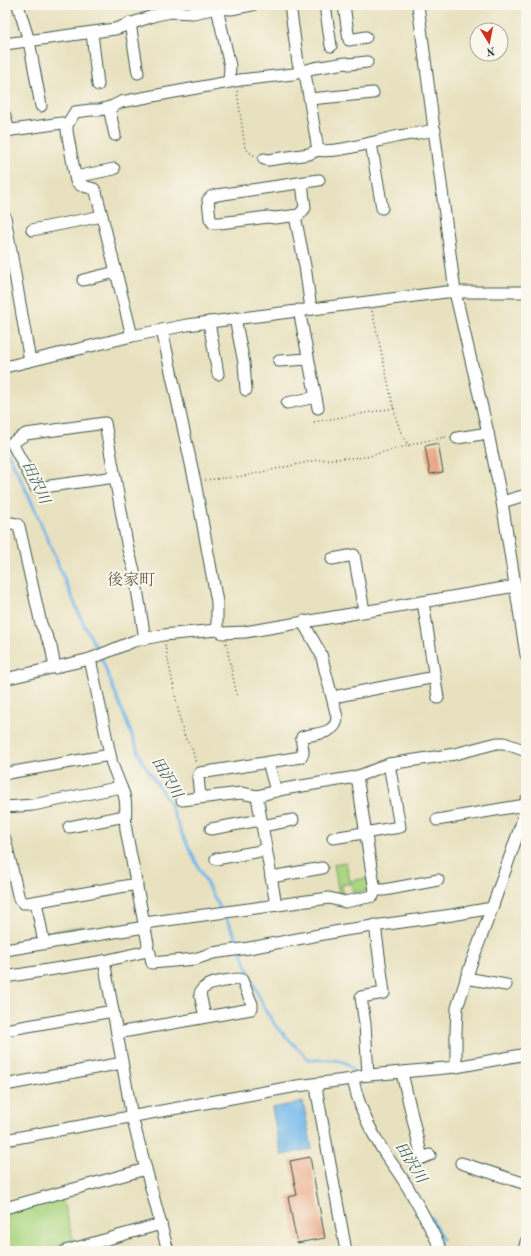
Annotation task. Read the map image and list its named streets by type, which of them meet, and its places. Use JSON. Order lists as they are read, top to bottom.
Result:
{
  "districts": ["後家町"],
  "water": ["田沢川"],
  "north": "bottom"
}
